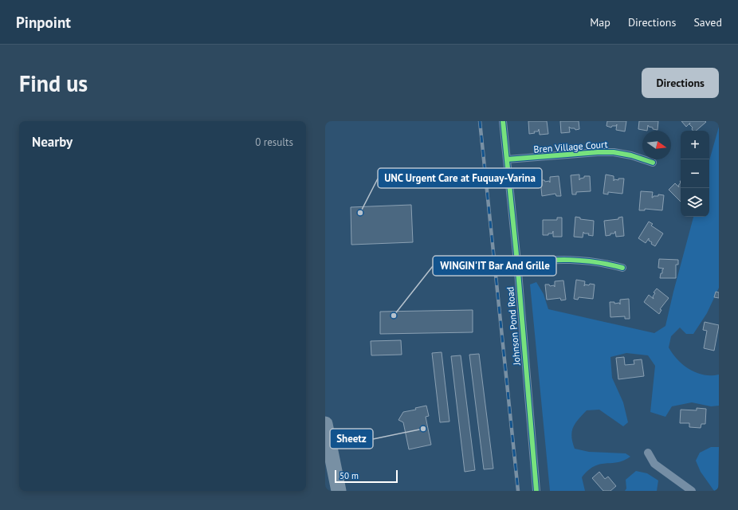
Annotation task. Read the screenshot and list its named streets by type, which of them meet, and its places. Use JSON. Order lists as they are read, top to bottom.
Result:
{
  "streets": {
    "street": ["Bren Village Court", "Johnson Pond Road"]
  },
  "crossings": [
    ["Bren Village Court", "Johnson Pond Road"]
  ],
  "places": ["UNC Urgent Care at Fuquay-Varina", "WINGIN'IT Bar And Grille", "Sheetz"],
  "scale_bar": "50 m",
  "north": "right",
  "page": {
    "header": "Pinpoint",
    "nav": ["Map", "Directions", "Saved"],
    "buttons": "Directions",
    "title": "Find us",
    "heading": ["Nearby", "0 results"],
    "map_buttons": ["+", "−"],
    "scale": "50 m"
  }
}
